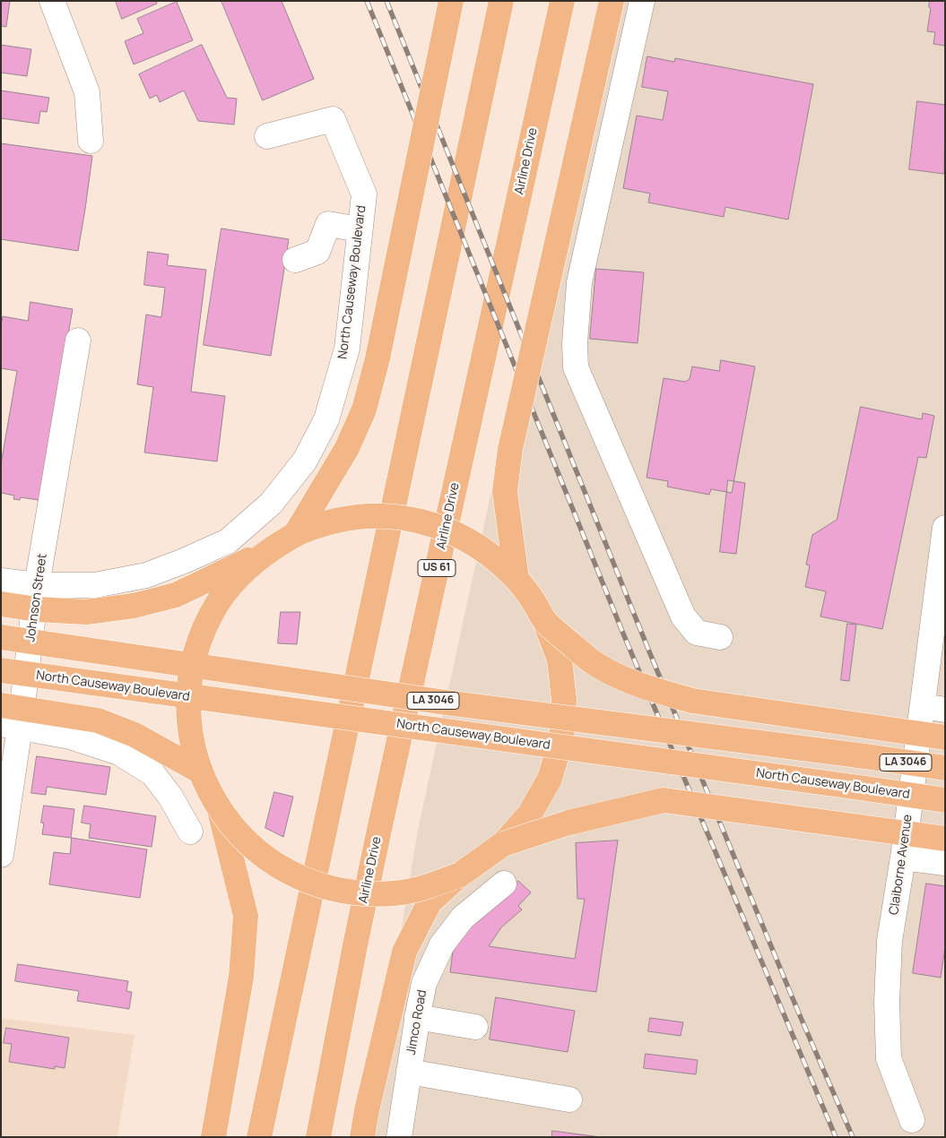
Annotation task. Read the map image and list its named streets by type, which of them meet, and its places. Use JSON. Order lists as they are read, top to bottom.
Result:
{
  "streets": {
    "highway": [
      "Airline Drive",
      "North Causeway Boulevard",
      "US 61",
      "LA 3046"
    ],
    "street": ["Johnson Street", "Claiborne Avenue", "Jimco Road"]
  },
  "crossings": [
    ["North Causeway Boulevard", "Johnson Street"]
  ]
}
